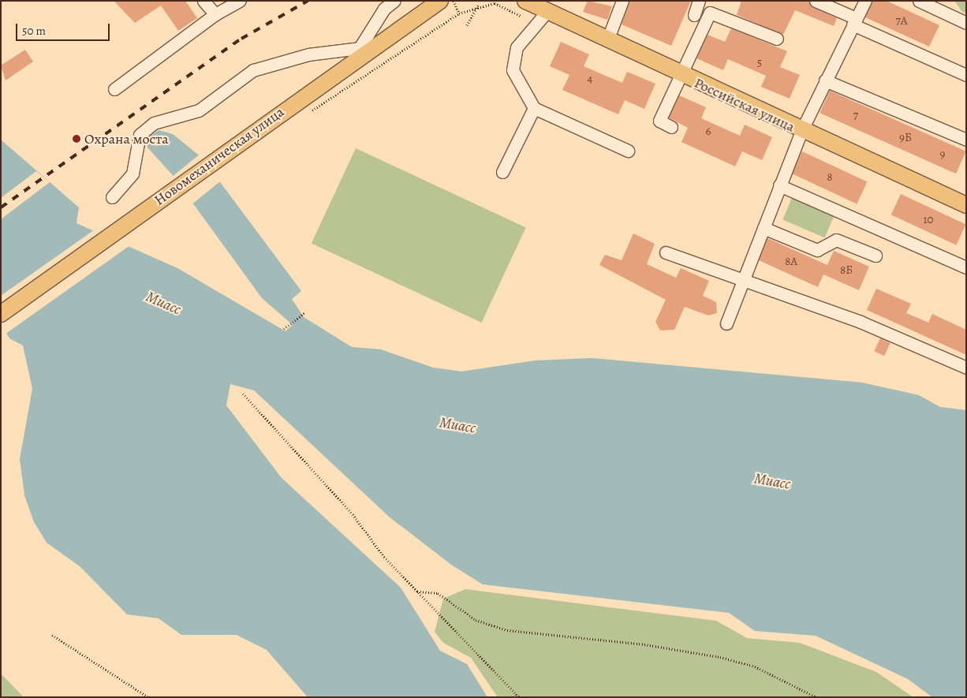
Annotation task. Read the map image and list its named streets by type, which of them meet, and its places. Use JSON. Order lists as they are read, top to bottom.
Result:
{
  "streets": {
    "main road": ["Российская улица", "Новомеханическая улица"]
  },
  "water": ["Миасс"],
  "places": ["Охрана моста"],
  "house_numbers": [
    "7А",
    "5",
    "4",
    "7",
    "6",
    "9Б",
    "9",
    "8",
    "10",
    "8А",
    "8Б"
  ],
  "scale_bar": "50 m"
}
